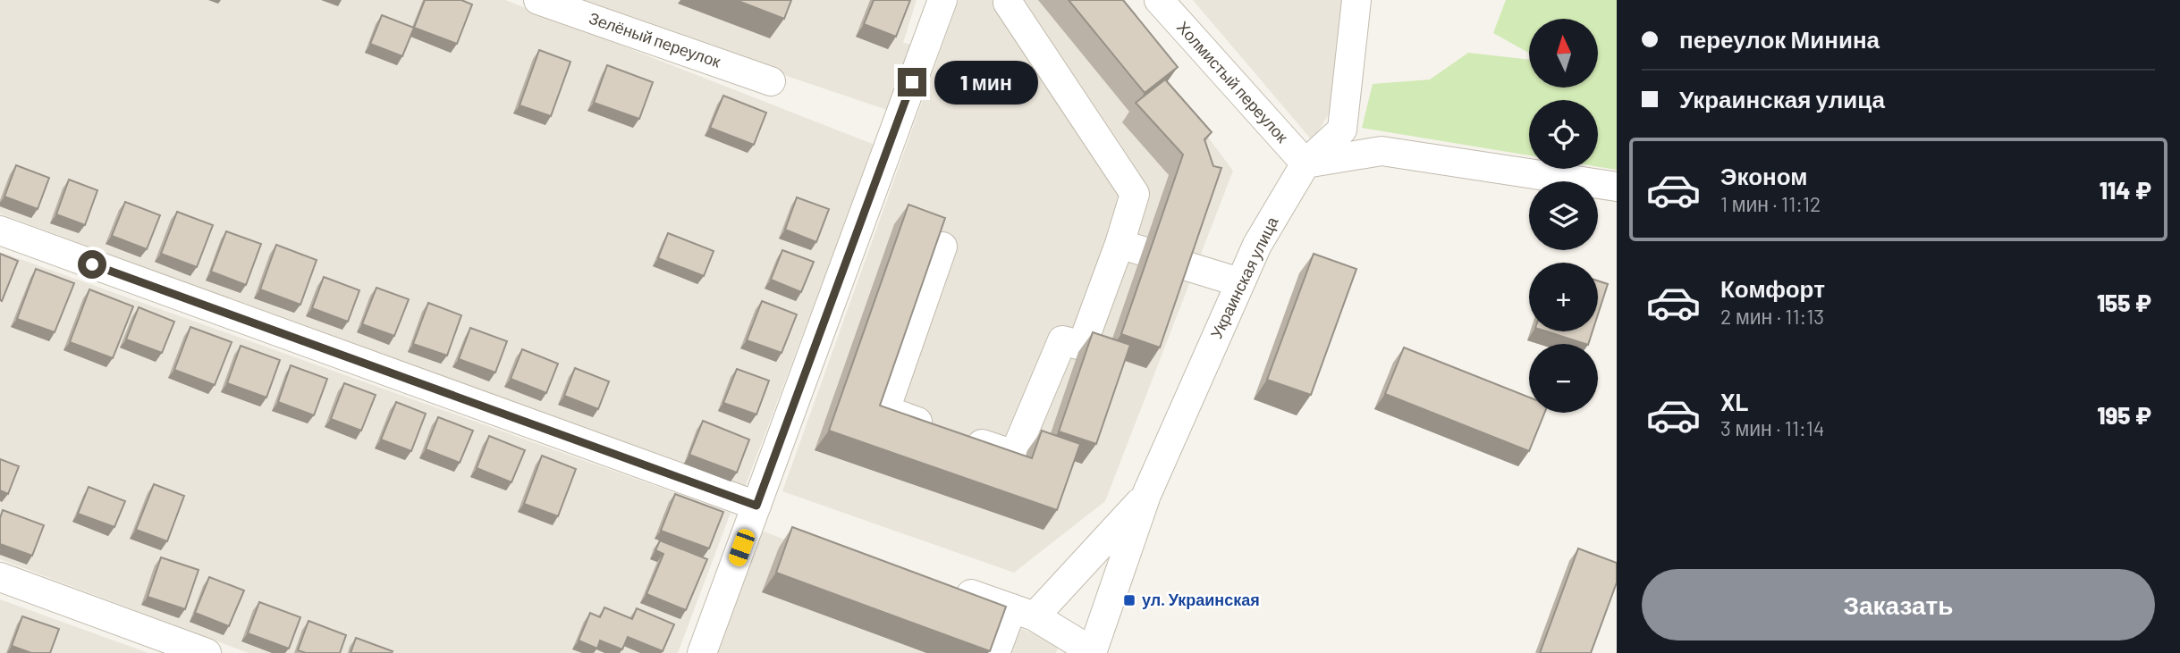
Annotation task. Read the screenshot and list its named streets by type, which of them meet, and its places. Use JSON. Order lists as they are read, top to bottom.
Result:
{
  "streets": {
    "street": ["Зелёный переулок", "Холмистый переулок", "Украинская улица"]
  },
  "crossings": [
    ["Холмистый переулок", "Украинская улица"]
  ],
  "places": {
    "transit": ["ул. Украинская"]
  },
  "north": "top",
  "page": {
    "banner": ["переулок Минина", "Украинская улица"],
    "map_buttons": ["+", "−"],
    "bubble": "1 мин",
    "list": [
      {
        "name": "Эконом",
        "note": "1 мин · 11:12",
        "value": "114 ₽"
      },
      {
        "name": "Комфорт",
        "note": "2 мин · 11:13",
        "value": "155 ₽"
      },
      {
        "name": "XL",
        "note": "3 мин · 11:14",
        "value": "195 ₽"
      }
    ],
    "buttons": "Заказать"
  }
}
